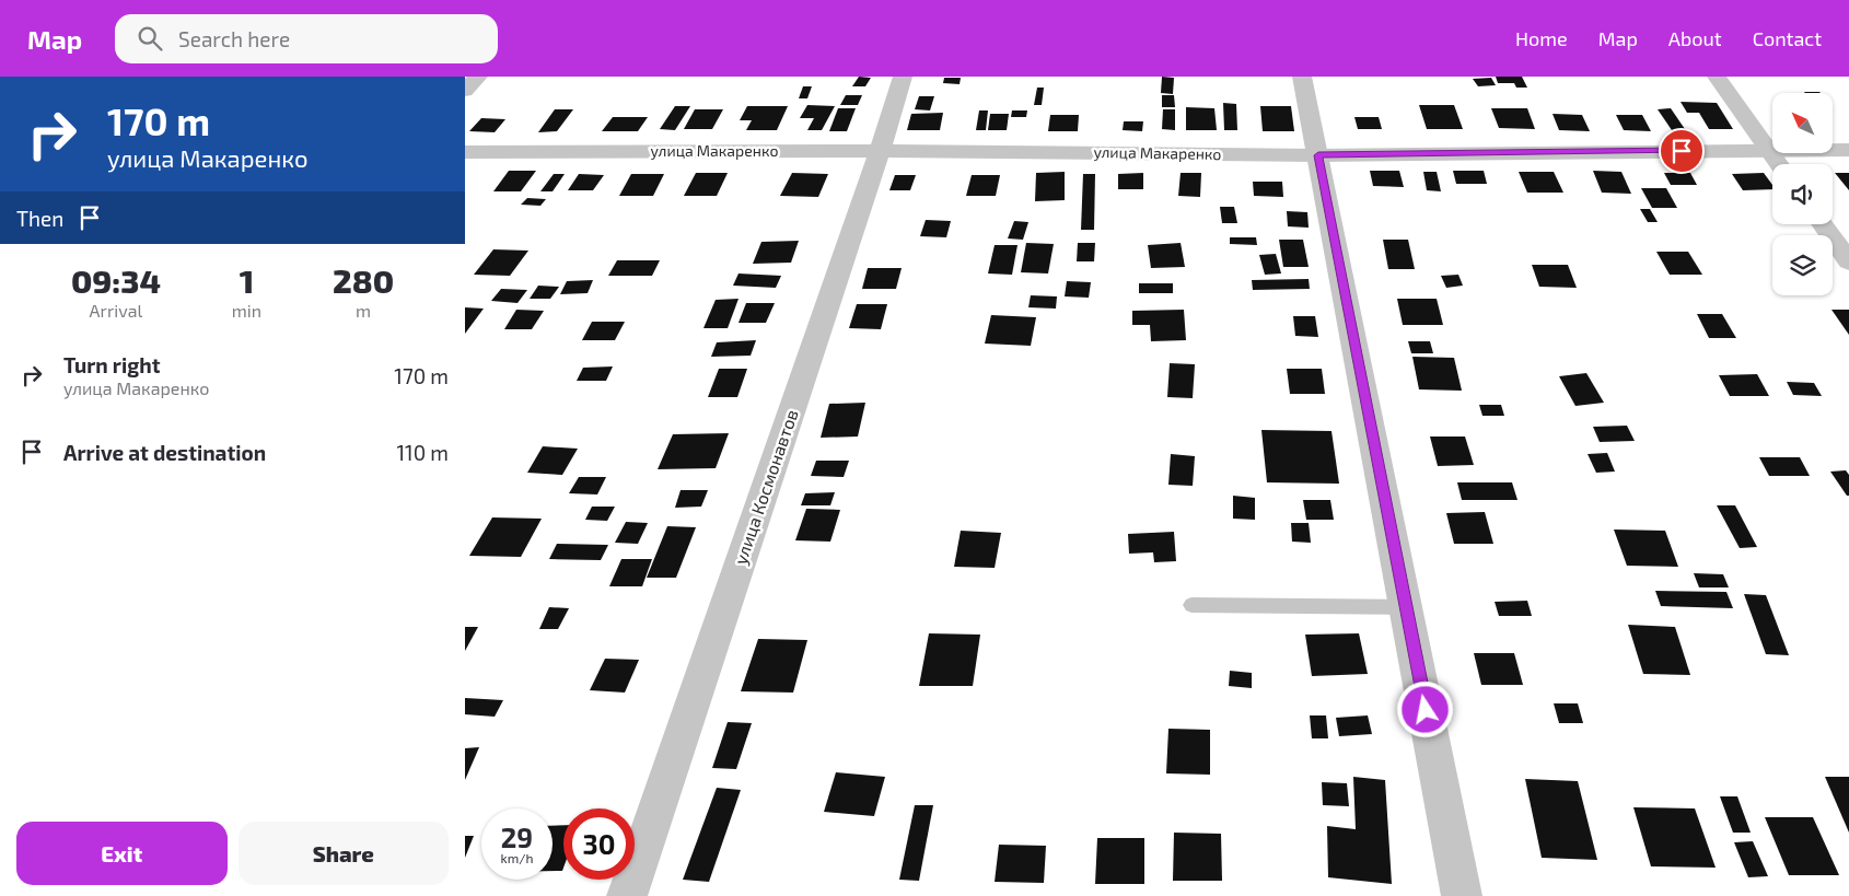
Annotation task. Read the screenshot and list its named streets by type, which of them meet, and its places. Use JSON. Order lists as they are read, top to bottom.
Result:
{
  "streets": {
    "street": ["улица Макаренко", "улица Космонавтов"]
  },
  "crossings": [
    ["улица Макаренко", "улица Космонавтов"]
  ],
  "north": "top left",
  "page": {
    "header": "Map",
    "search": "Search here",
    "nav": [
      "Home",
      "Map",
      "About",
      "Contact"
    ],
    "turn": ["170 m", "улица Макаренко"],
    "then": "Then",
    "eta": [
      "09:34",
      "Arrival",
      "1",
      "min",
      "280",
      "m"
    ],
    "list": [
      {
        "name": "Turn right",
        "note": "улица Макаренко",
        "value": "170 m"
      },
      {
        "name": "Arrive at destination",
        "value": "110 m"
      }
    ],
    "speed": "29 km/h",
    "limit": "30",
    "buttons": ["Exit", "Share"]
  }
}
